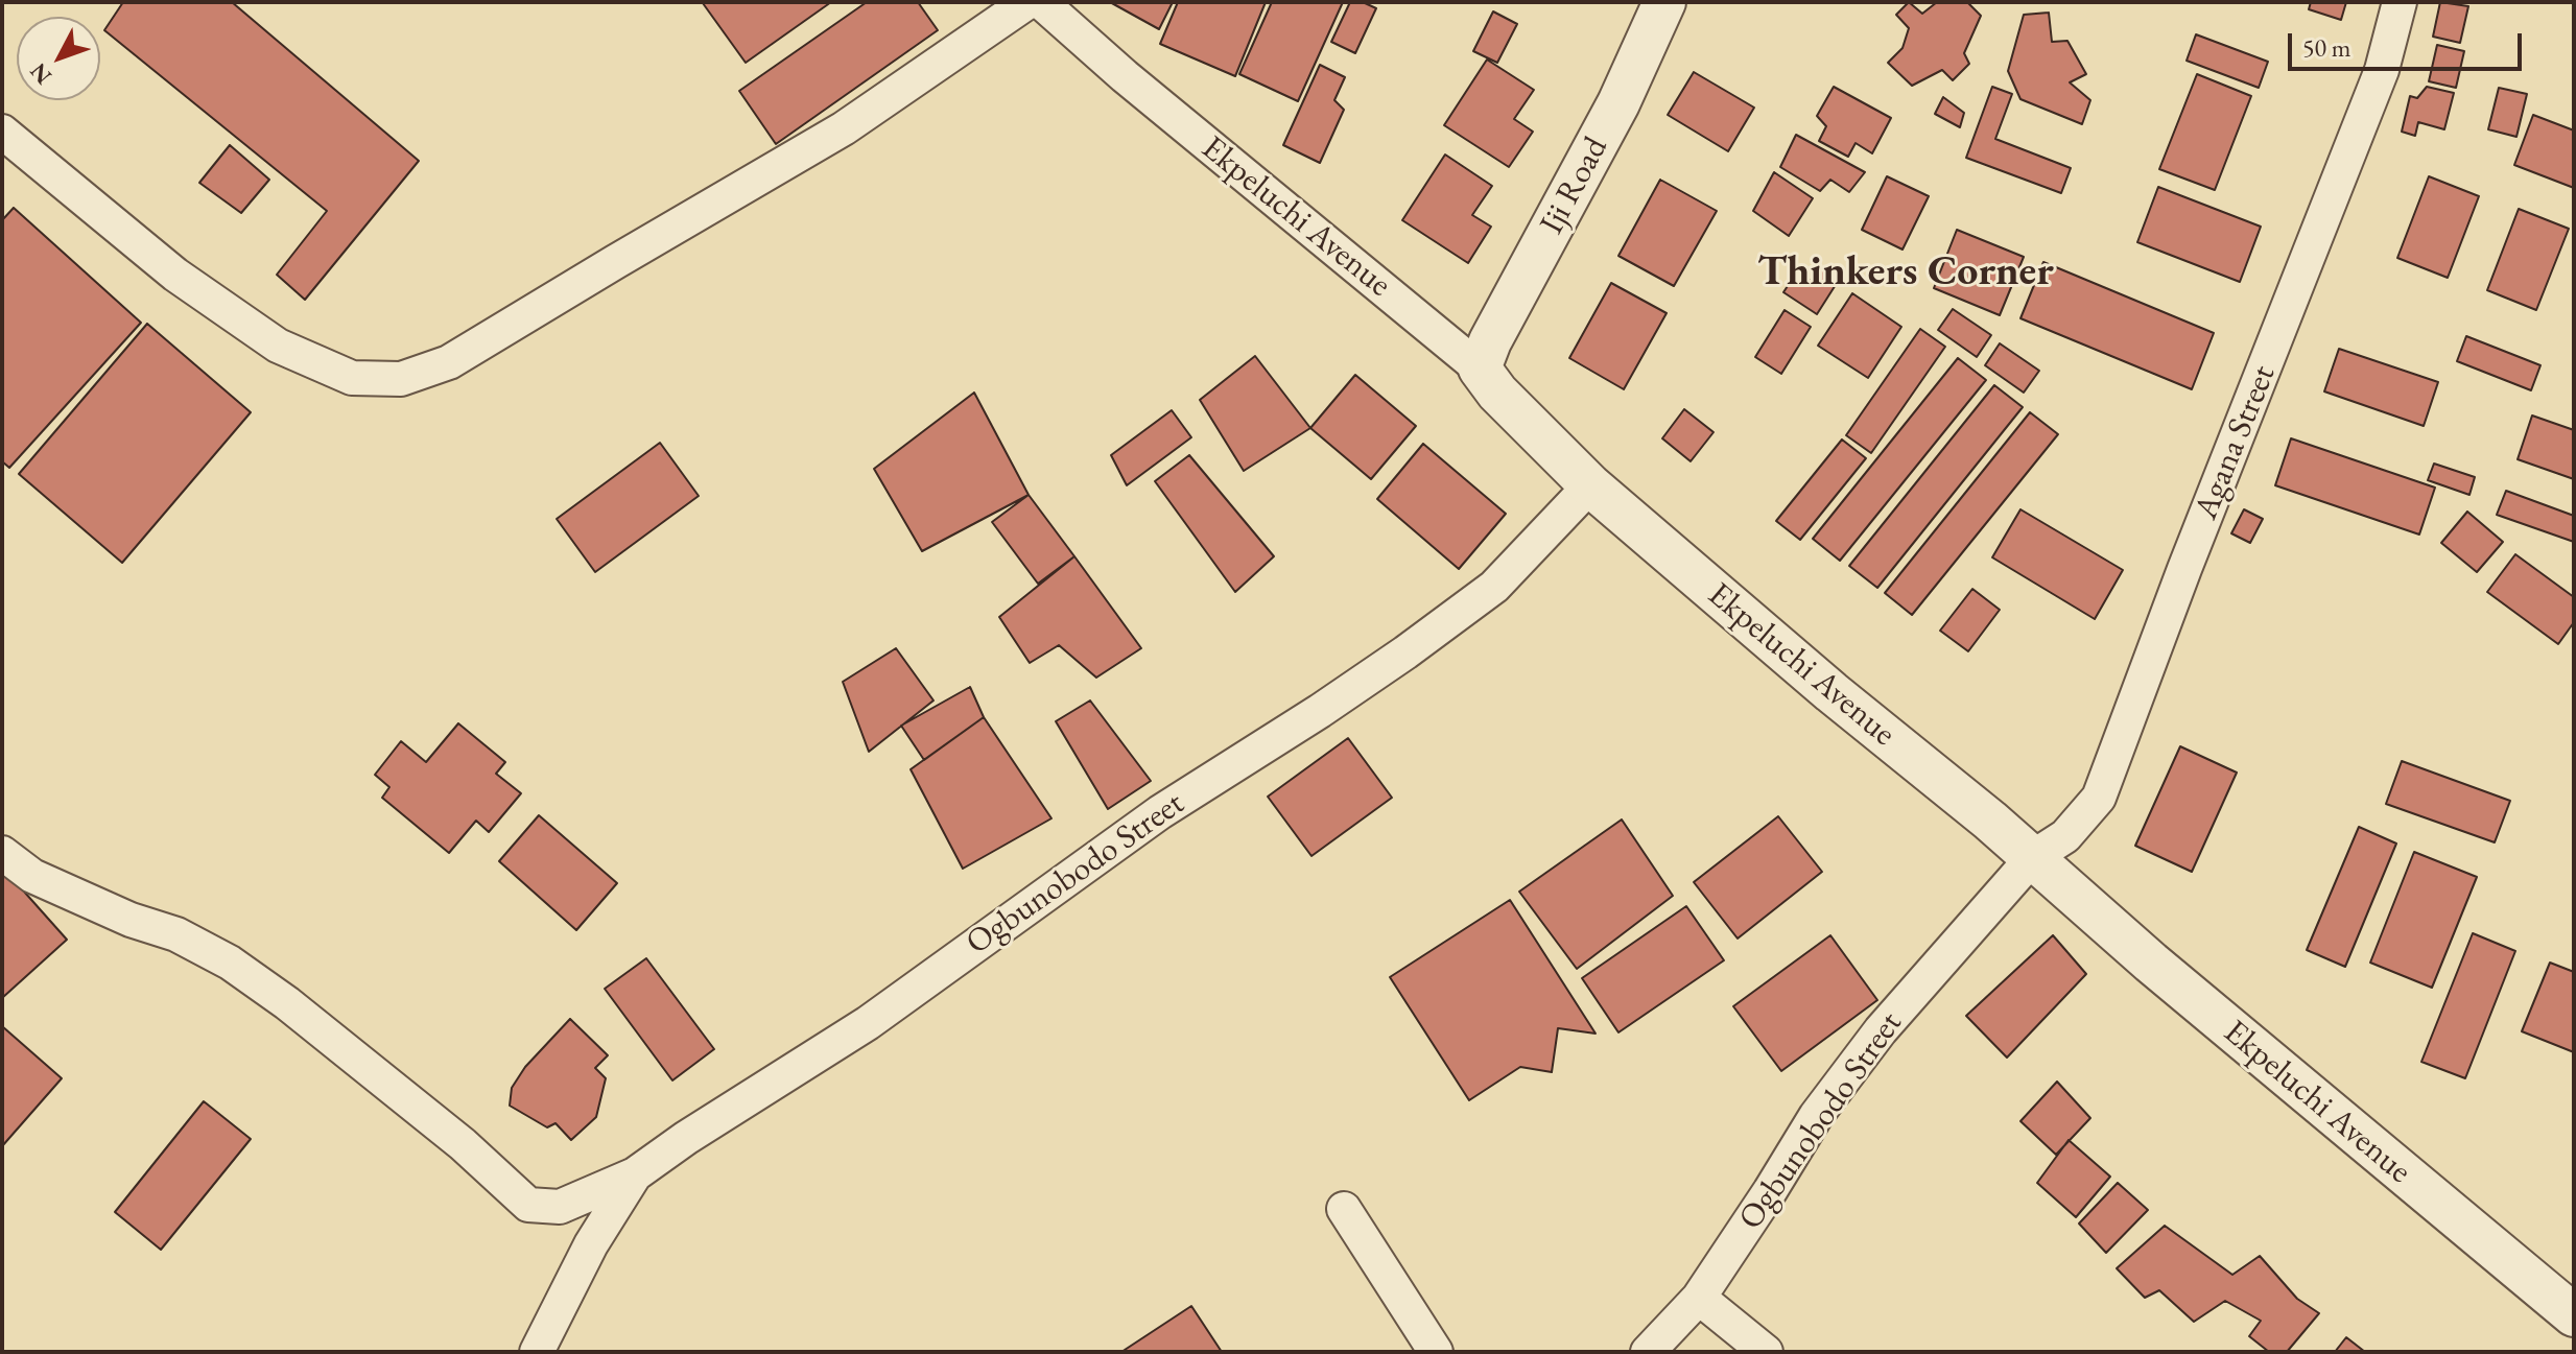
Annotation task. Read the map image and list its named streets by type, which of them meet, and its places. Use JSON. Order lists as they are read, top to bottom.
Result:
{
  "streets": {
    "street": [
      "Iji Road",
      "Ekpeluchi Avenue",
      "Agana Street",
      "Ogbunobodo Street"
    ]
  },
  "crossings": [
    ["Iji Road", "Ekpeluchi Avenue"],
    ["Ekpeluchi Avenue", "Agana Street"],
    ["Ekpeluchi Avenue", "Ogbunobodo Street"],
    ["Agana Street", "Ogbunobodo Street"]
  ],
  "districts": ["Thinkers Corner"],
  "scale_bar": "50 m",
  "north": "bottom left"
}
